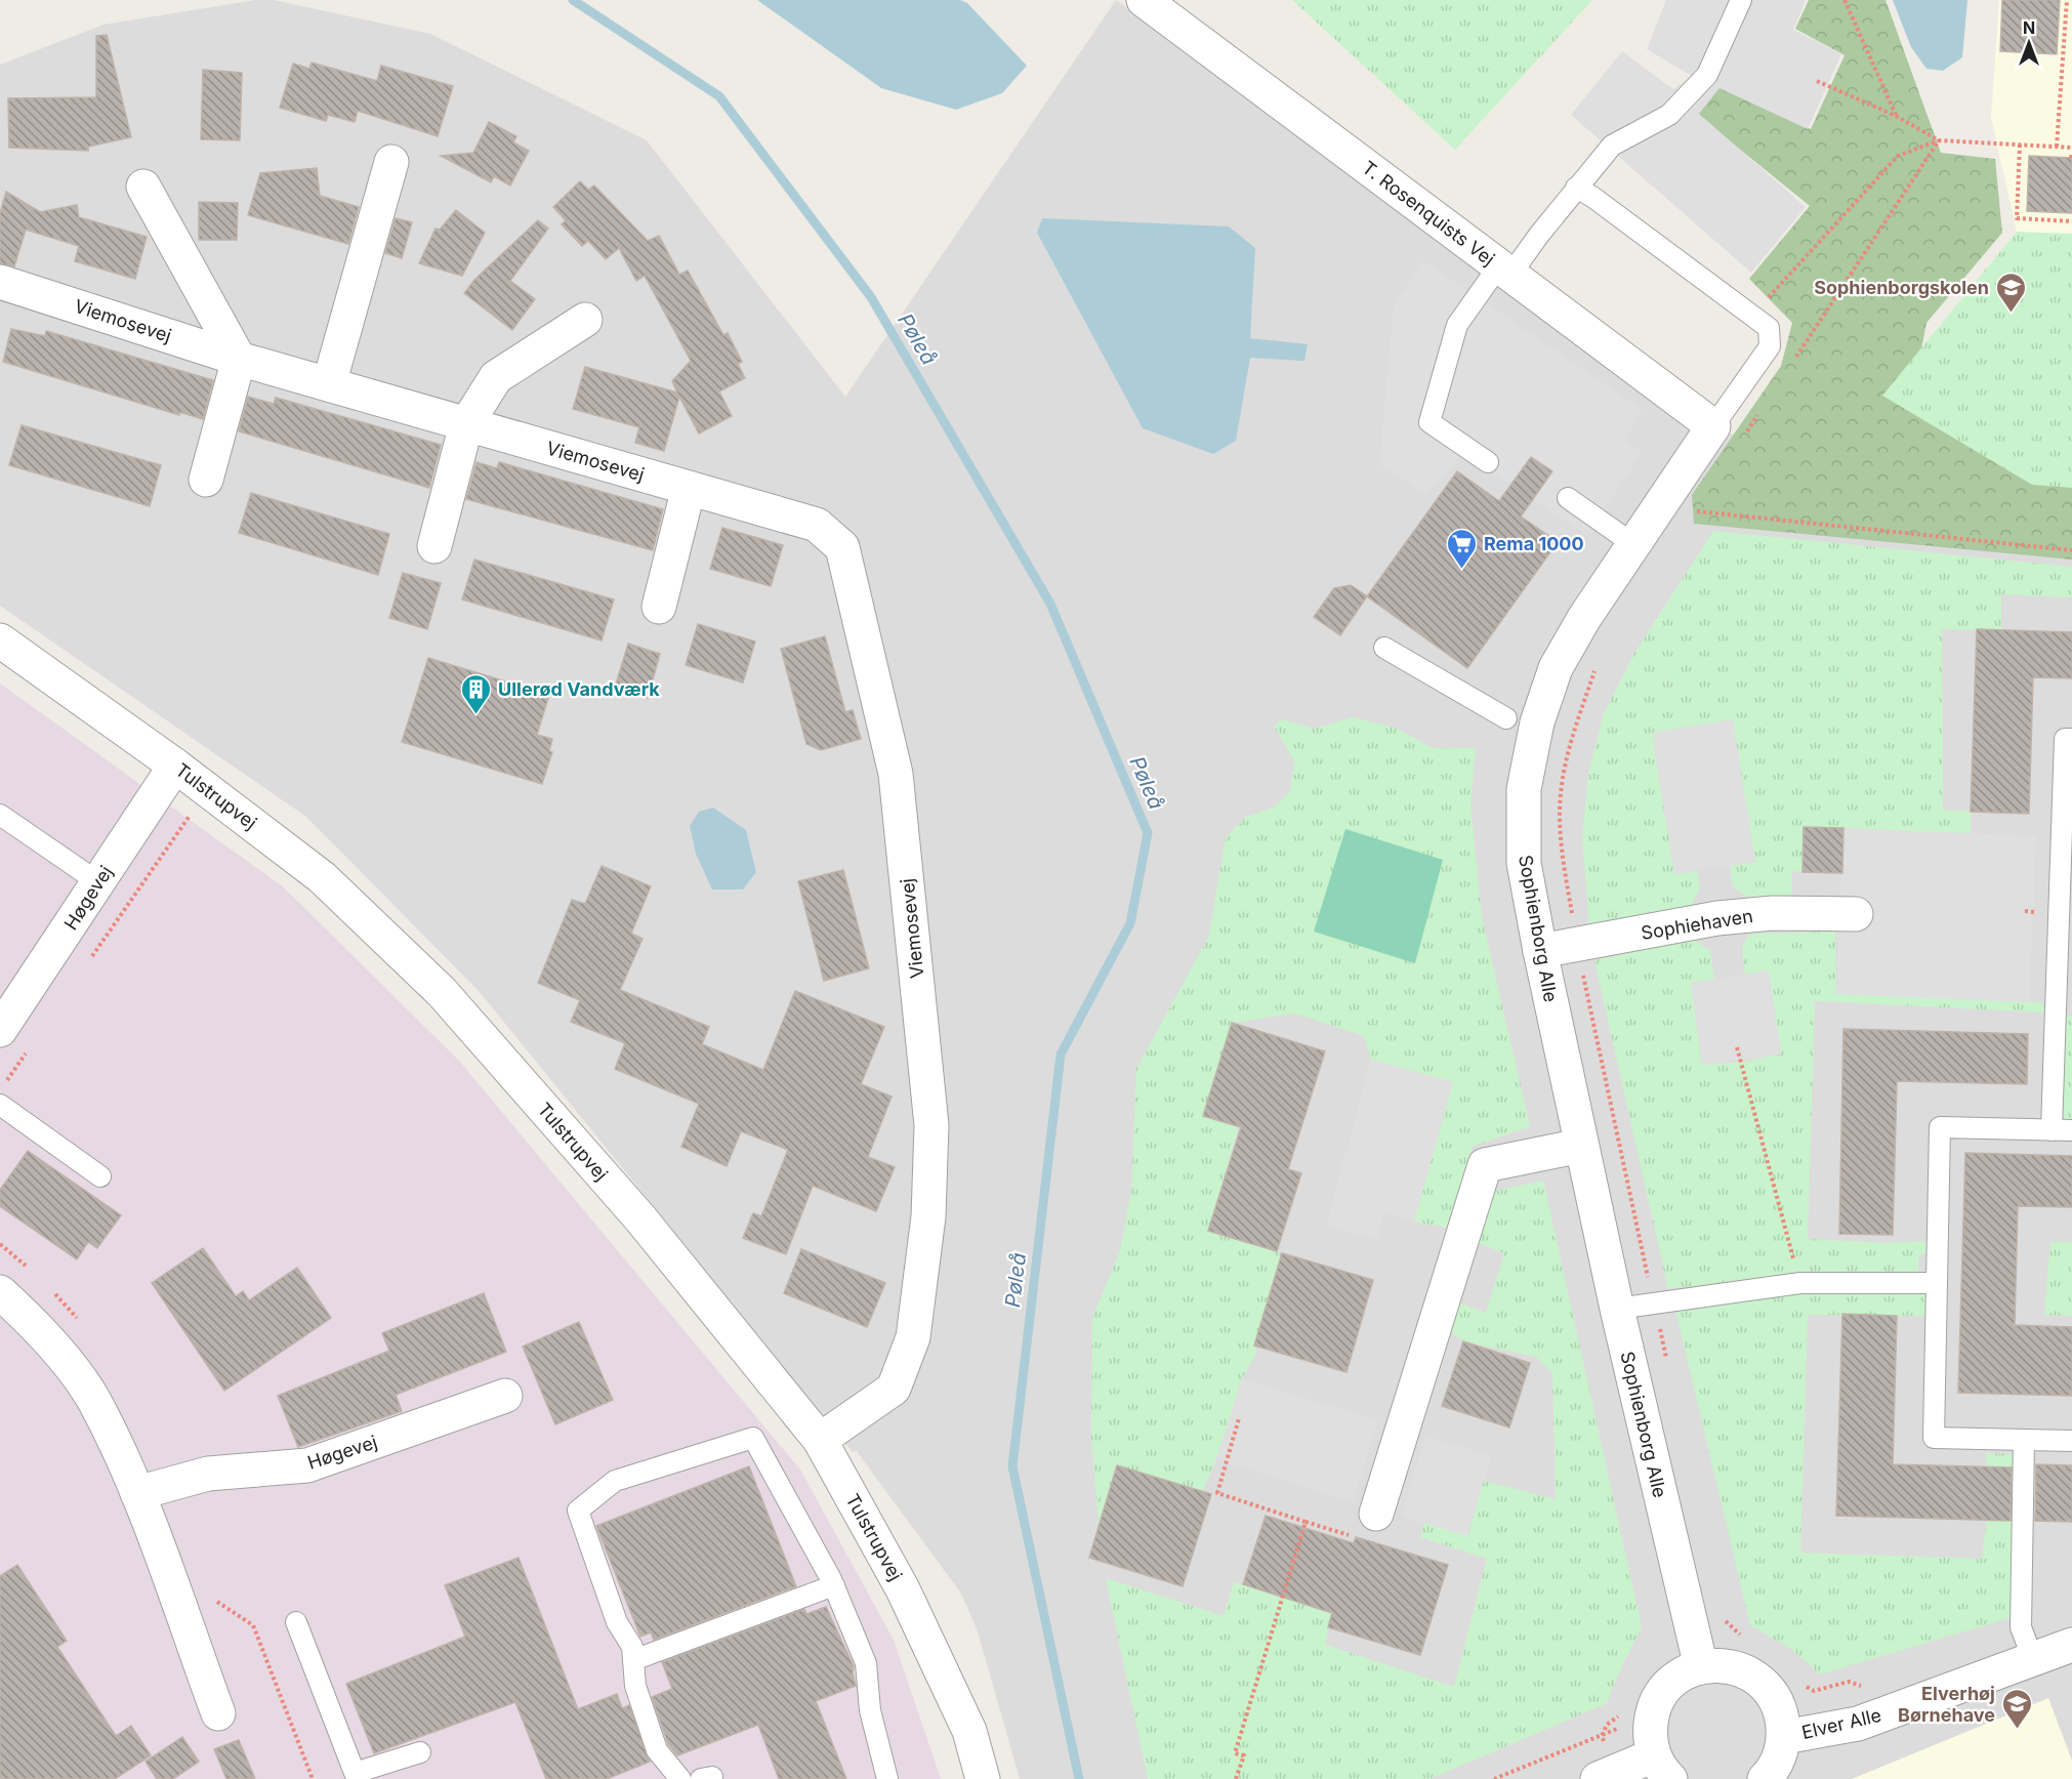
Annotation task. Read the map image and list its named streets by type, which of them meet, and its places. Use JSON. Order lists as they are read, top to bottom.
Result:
{
  "streets": {
    "street": [
      "T. Rosenquists Vej",
      "Viemosevej",
      "Tulstrupvej",
      "Høgevej",
      "Sophiehaven",
      "Sophienborg Alle",
      "Elver Alle"
    ]
  },
  "crossings": [
    ["T. Rosenquists Vej", "Sophienborg Alle"],
    ["Viemosevej", "Tulstrupvej"],
    ["Tulstrupvej", "Høgevej"],
    ["Sophiehaven", "Sophienborg Alle"]
  ],
  "water": ["Pøleå"],
  "places": {
    "school or university": ["Sophienborgskolen", "Elverhøj Børnehave"],
    "supermarket": ["Rema 1000"],
    "building": ["Ullerød Vandværk"]
  },
  "north": "top"
}
